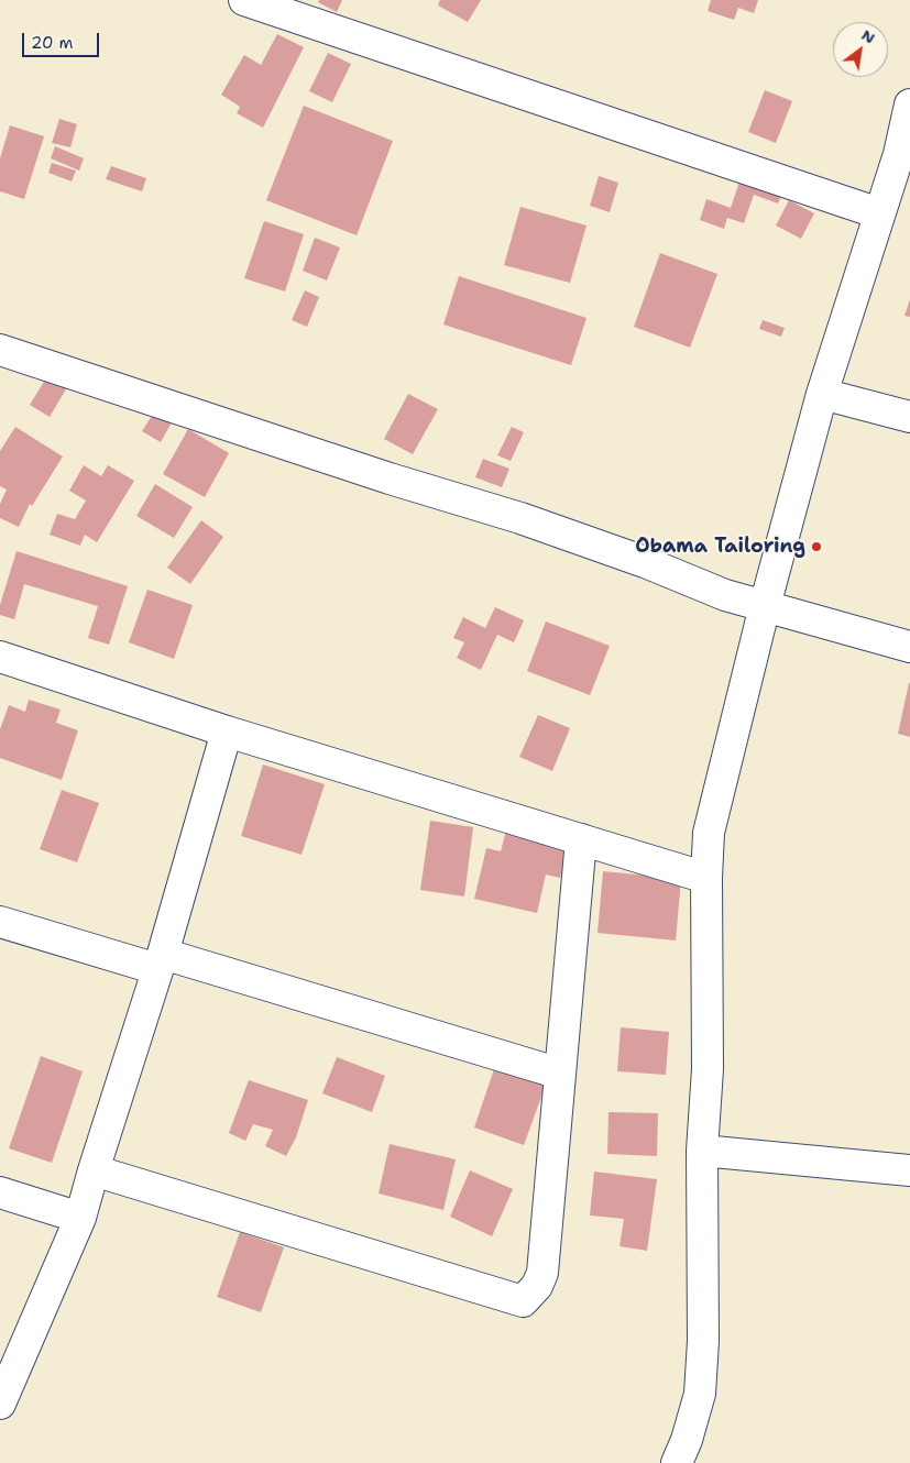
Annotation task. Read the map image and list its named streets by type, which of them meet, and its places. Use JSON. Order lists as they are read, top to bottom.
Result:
{
  "places": ["Obama Tailoring"],
  "scale_bar": "20 m",
  "north": "top right"
}
